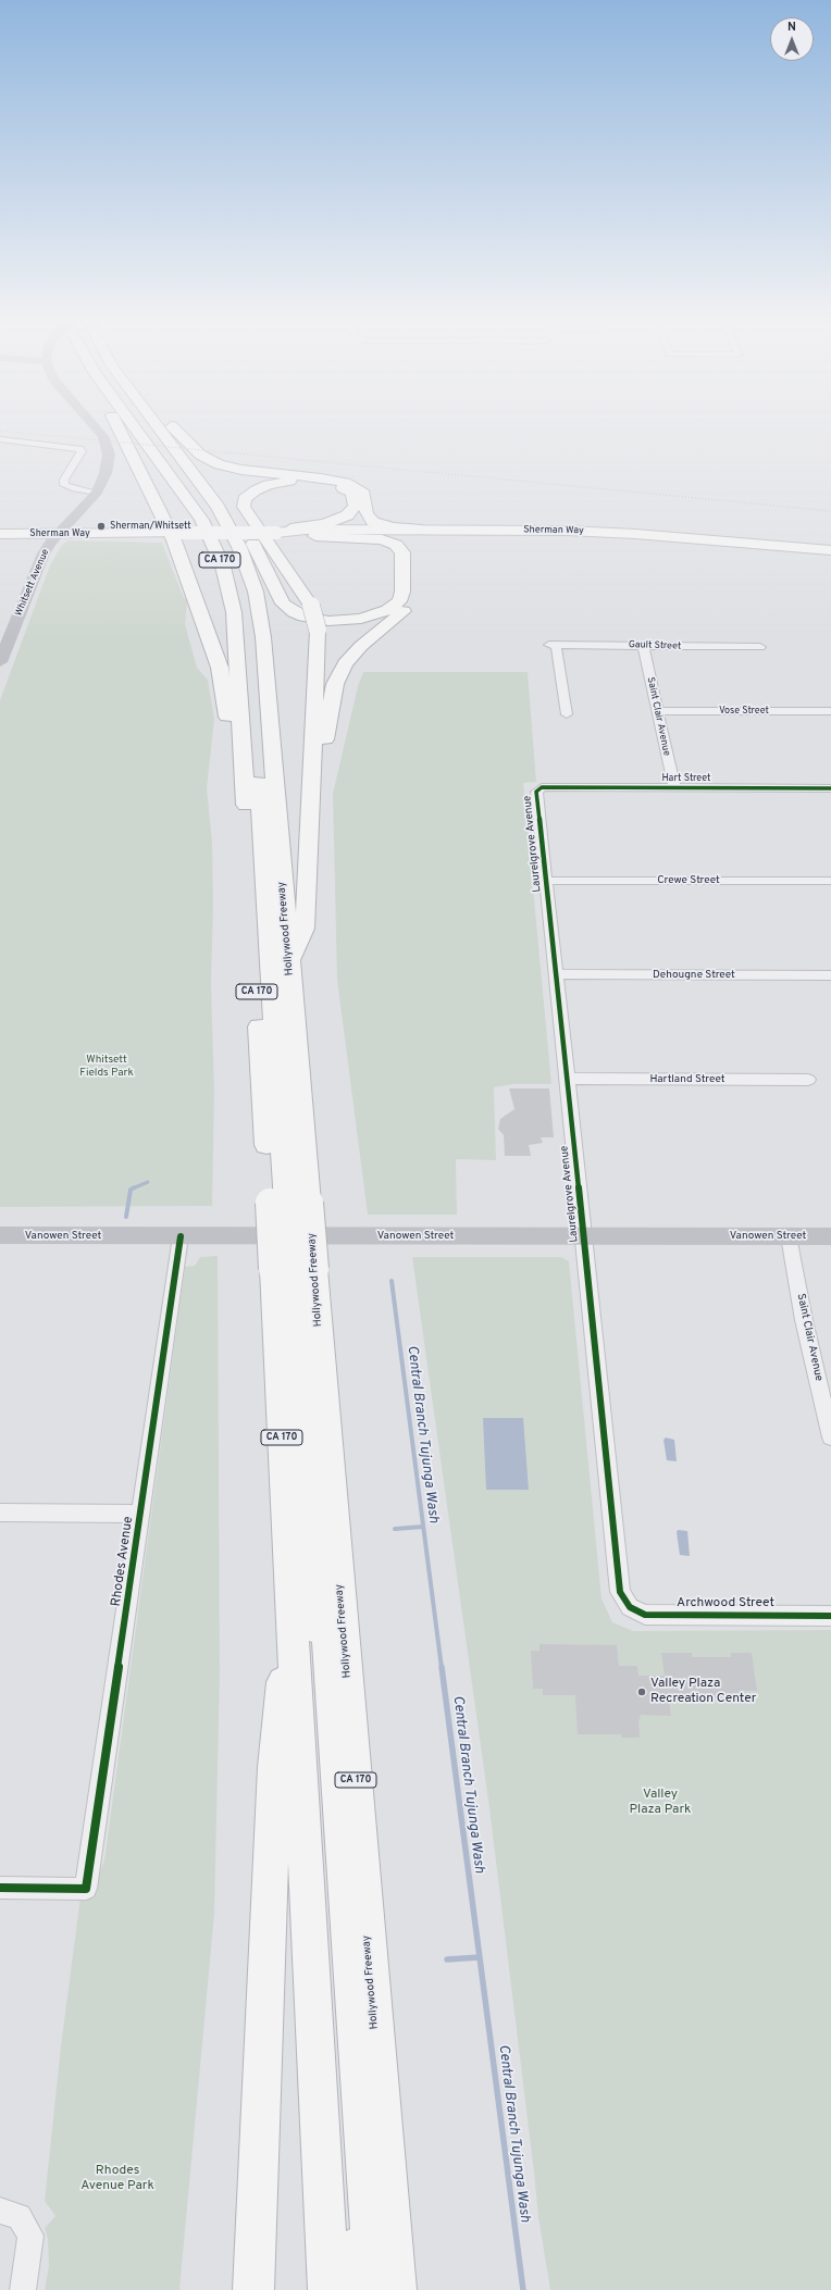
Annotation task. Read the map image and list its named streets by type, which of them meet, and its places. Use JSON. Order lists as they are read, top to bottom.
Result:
{
  "streets": {
    "main road": [
      "Sherman Way",
      "CA 170",
      "Whitsett Avenue",
      "Hollywood Freeway",
      "Vanowen Street"
    ],
    "street": [
      "Gault Street",
      "Vose Street",
      "Saint Clair Avenue",
      "Hart Street",
      "Laurelgrove Avenue",
      "Crewe Street",
      "Dehougne Street",
      "Hartland Street",
      "Rhodes Avenue",
      "Archwood Street"
    ]
  },
  "crossings": [
    ["Sherman Way", "Whitsett Avenue"],
    ["CA 170", "Hollywood Freeway"],
    ["Gault Street", "Saint Clair Avenue"],
    ["Vose Street", "Saint Clair Avenue"],
    ["Saint Clair Avenue", "Hart Street"],
    ["Saint Clair Avenue", "Vanowen Street"],
    ["Hart Street", "Laurelgrove Avenue"],
    ["Laurelgrove Avenue", "Crewe Street"],
    ["Laurelgrove Avenue", "Dehougne Street"],
    ["Laurelgrove Avenue", "Hartland Street"],
    ["Laurelgrove Avenue", "Vanowen Street"],
    ["Laurelgrove Avenue", "Archwood Street"],
    ["Vanowen Street", "Rhodes Avenue"]
  ],
  "water": ["Central Branch Tujunga Wash"],
  "parks": ["Whitsett Fields Park", "Valley Plaza Park", "Rhodes Avenue Park"],
  "places": ["Sherman/Whitsett", "Valley Plaza Recreation Center"],
  "north": "top"
}
